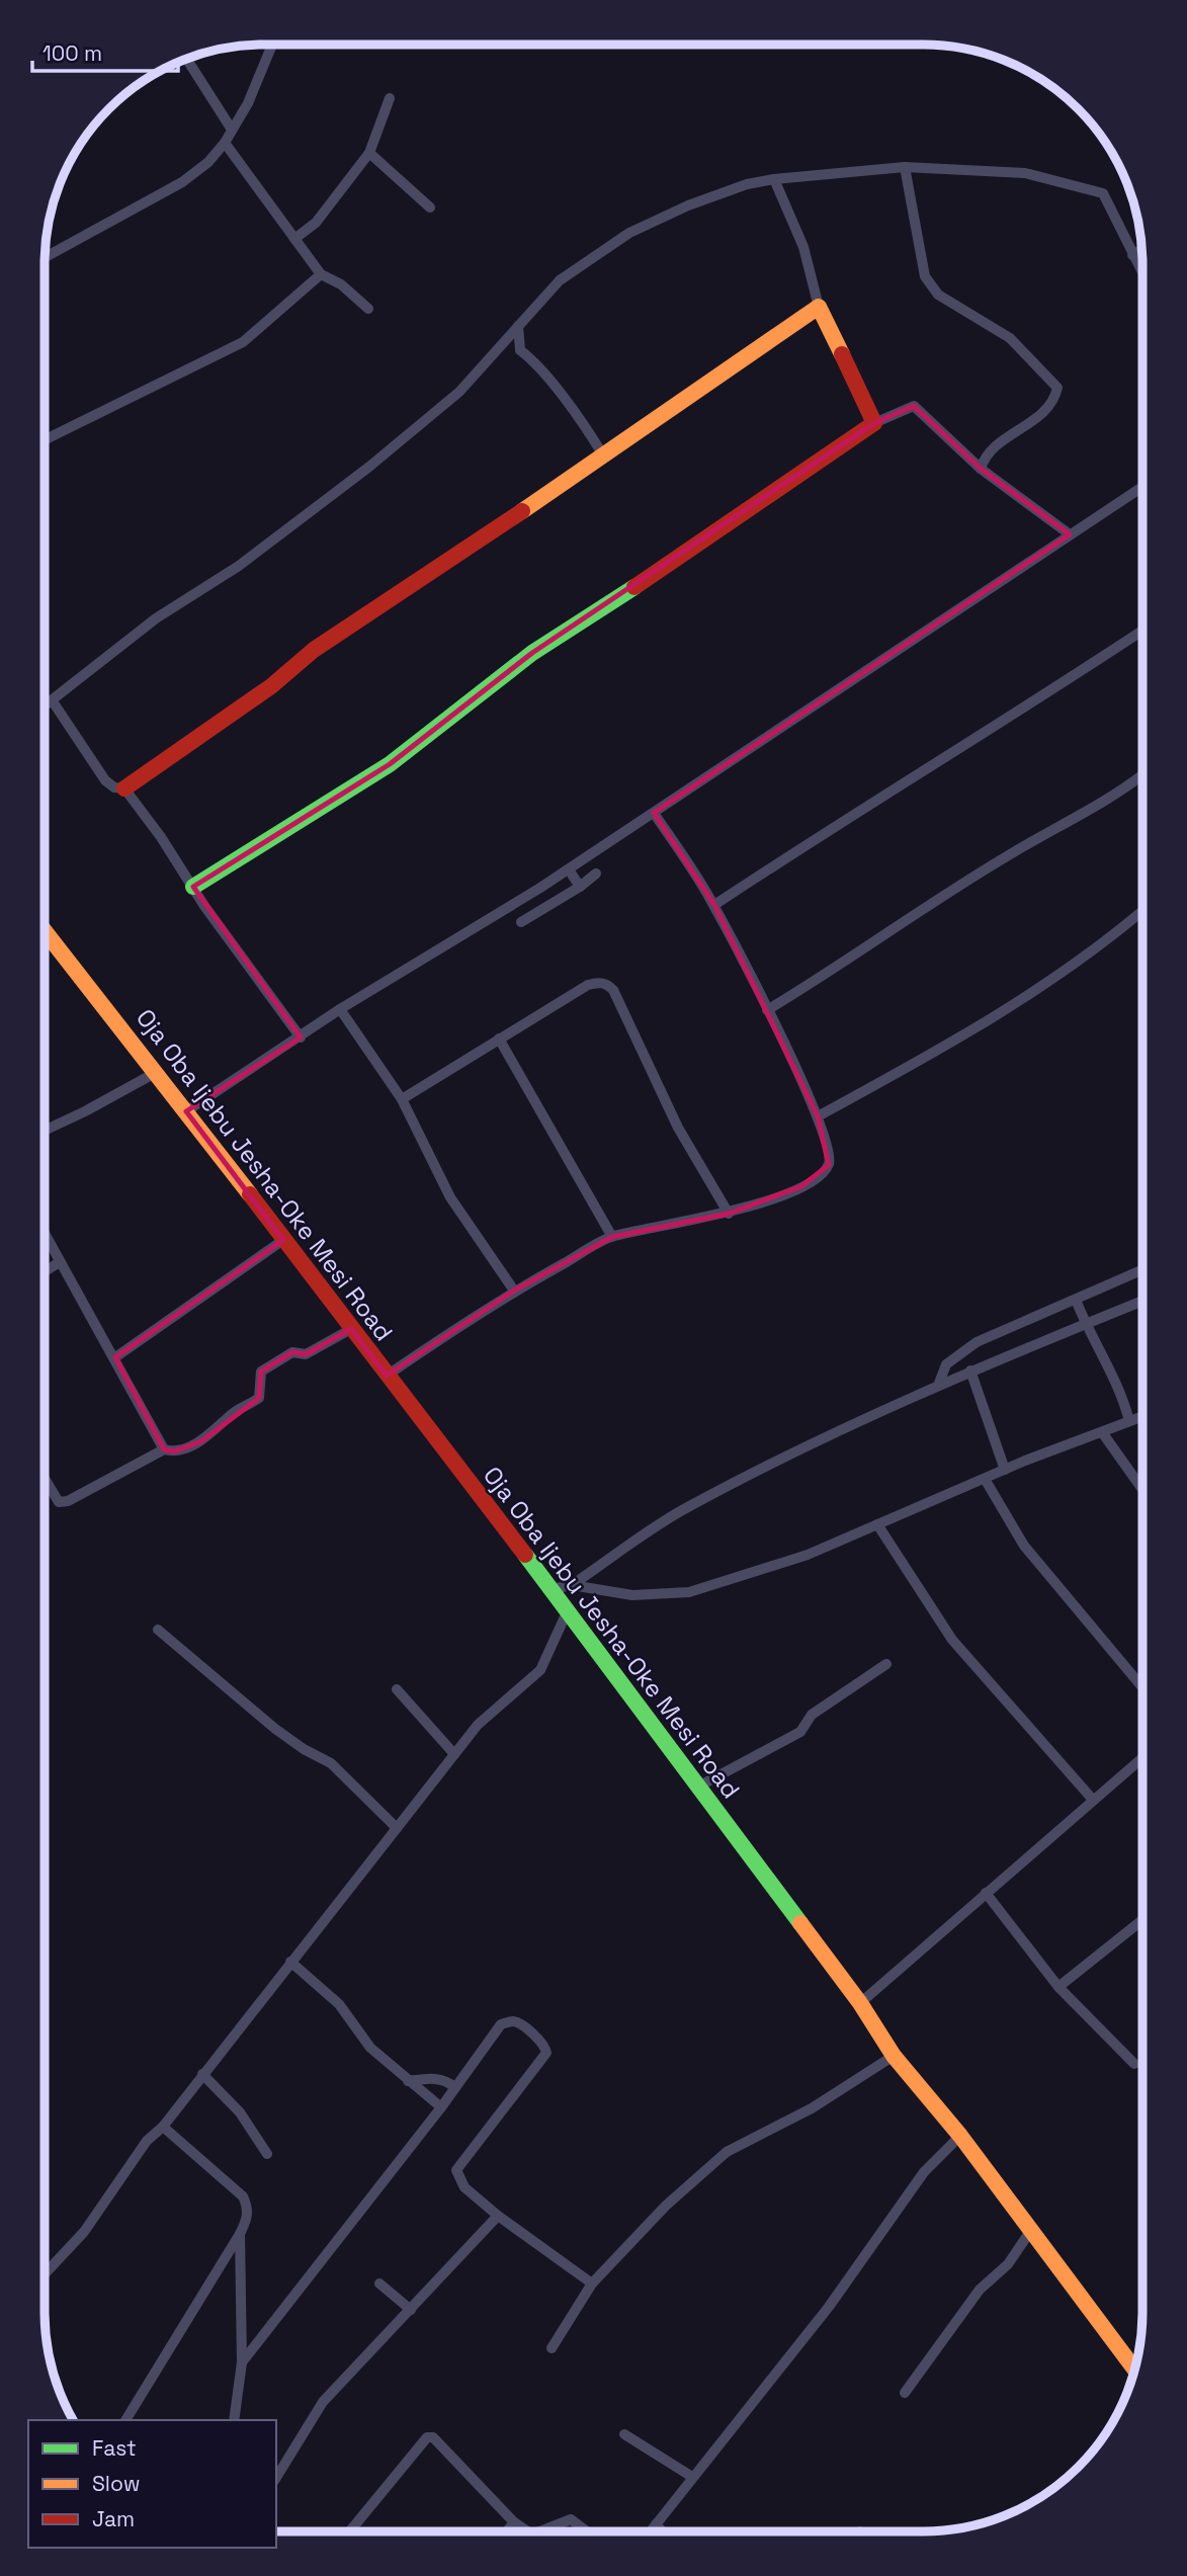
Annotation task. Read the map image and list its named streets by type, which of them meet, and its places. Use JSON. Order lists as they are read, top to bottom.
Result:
{
  "streets": {
    "main road": ["Oja Oba Ijebu Jesha-Oke Mesi Road"]
  },
  "legend": ["Fast", "Slow", "Jam"],
  "scale_bar": "100 m"
}
